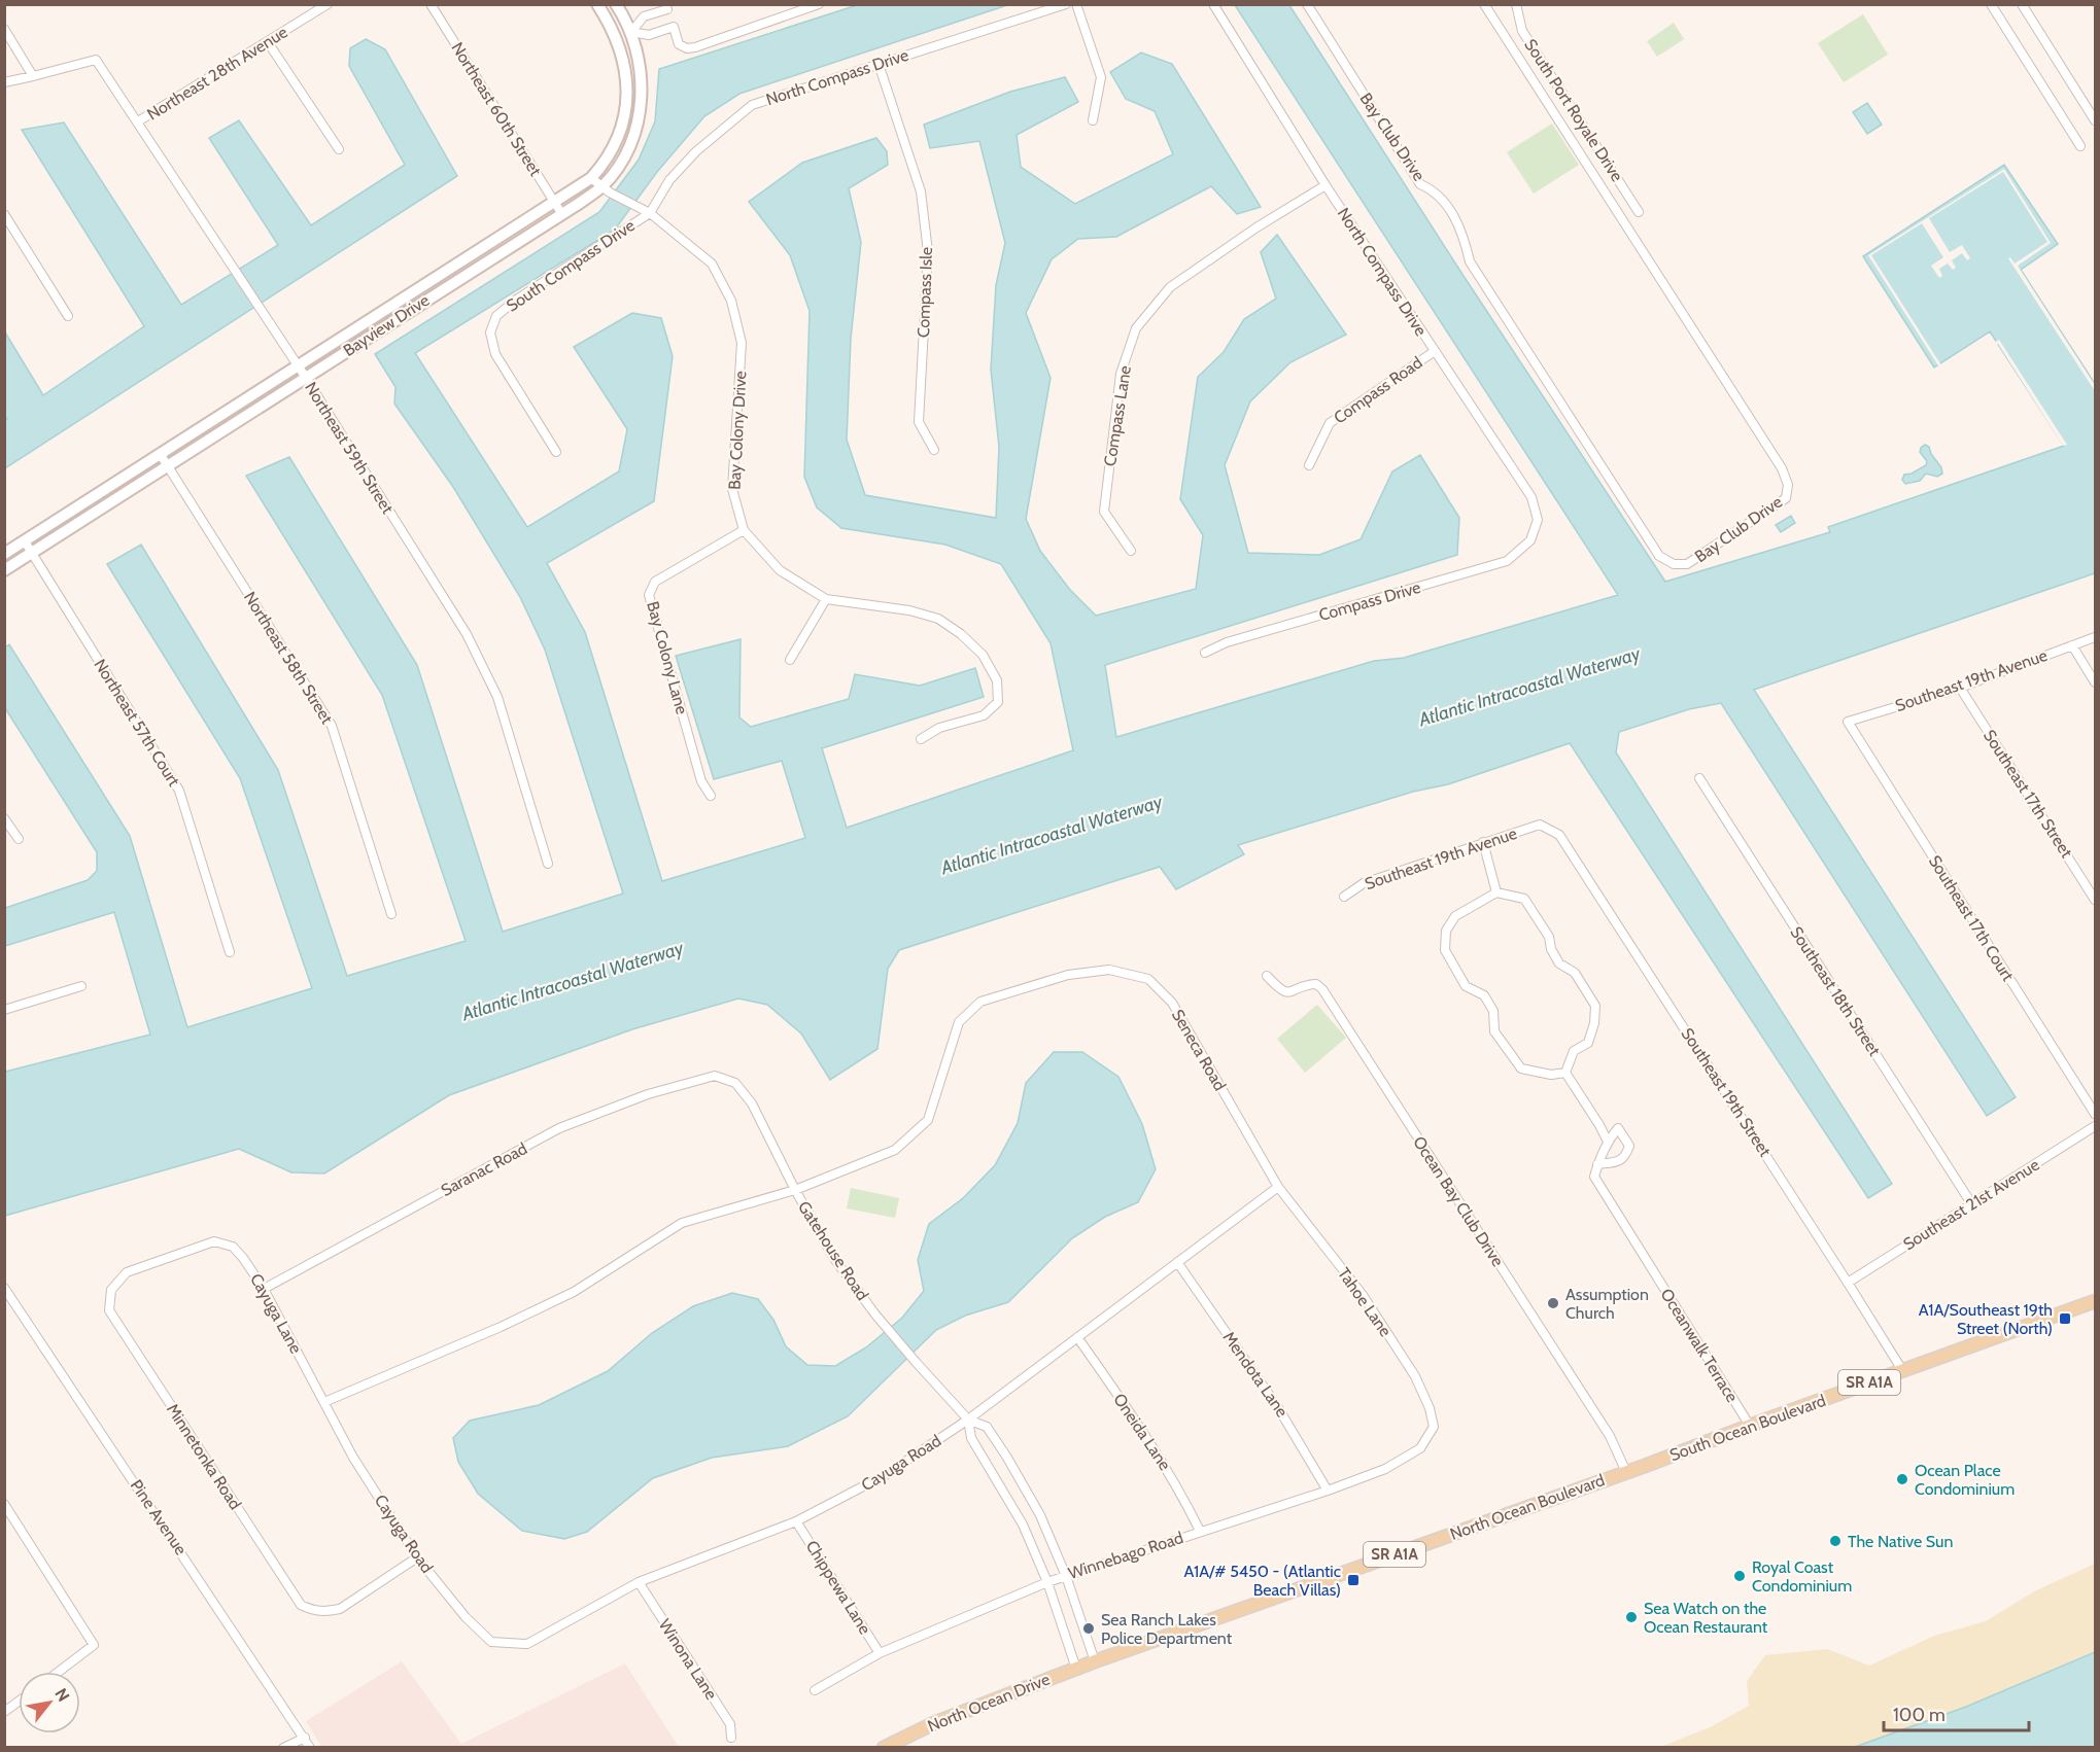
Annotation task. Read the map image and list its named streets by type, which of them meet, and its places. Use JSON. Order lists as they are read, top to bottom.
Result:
{
  "streets": {
    "main road": [
      "SR A1A",
      "South Ocean Boulevard",
      "North Ocean Boulevard",
      "North Ocean Drive"
    ],
    "street": [
      "Northeast 28th Avenue",
      "North Compass Drive",
      "Northeast 60th Street",
      "South Port Royale Drive",
      "Bay Club Drive",
      "South Compass Drive",
      "Compass Isle",
      "Bayview Drive",
      "Compass Road",
      "Compass Lane",
      "Bay Colony Drive",
      "Northeast 59th Street",
      "Compass Drive",
      "Northeast 58th Street",
      "Bay Colony Lane",
      "Southeast 19th Avenue",
      "Northeast 57th Court",
      "Southeast 17th Street",
      "Southeast 17th Court",
      "Southeast 18th Street",
      "Seneca Road",
      "Southeast 19th Street",
      "Saranac Road",
      "Ocean Bay Club Drive",
      "Southeast 21st Avenue",
      "Gatehouse Road",
      "Tahoe Lane",
      "Cayuga Lane",
      "Oceanwalk Terrace",
      "Mendota Lane",
      "Oneida Lane",
      "Minnetonka Road",
      "Cayuga Road",
      "Pine Avenue",
      "Winnebago Road",
      "Chippewa Lane",
      "Winona Lane"
    ]
  },
  "crossings": [
    ["Northeast 28th Avenue", "Northeast 59th Street"],
    ["North Compass Drive", "South Compass Drive"],
    ["North Compass Drive", "Compass Isle"],
    ["North Compass Drive", "Compass Road"],
    ["North Compass Drive", "Compass Lane"],
    ["North Compass Drive", "Bay Colony Drive"],
    ["North Compass Drive", "Compass Drive"],
    ["Northeast 60th Street", "Bayview Drive"],
    ["South Compass Drive", "Bay Colony Drive"],
    ["Bayview Drive", "Bay Colony Drive"],
    ["Bayview Drive", "Northeast 59th Street"],
    ["Bayview Drive", "Northeast 58th Street"],
    ["Bayview Drive", "Northeast 57th Court"],
    ["Bay Colony Drive", "Bay Colony Lane"],
    ["Southeast 19th Avenue", "Southeast 17th Street"],
    ["Southeast 19th Avenue", "Southeast 17th Court"],
    ["Southeast 19th Avenue", "Southeast 19th Street"],
    ["Southeast 18th Street", "Southeast 21st Avenue"],
    ["Seneca Road", "Gatehouse Road"],
    ["Seneca Road", "Tahoe Lane"],
    ["Southeast 19th Street", "Southeast 21st Avenue"],
    ["Southeast 19th Street", "South Ocean Boulevard"],
    ["Saranac Road", "Gatehouse Road"],
    ["Saranac Road", "Cayuga Lane"],
    ["Ocean Bay Club Drive", "North Ocean Boulevard"],
    ["Gatehouse Road", "Cayuga Road"],
    ["Gatehouse Road", "North Ocean Boulevard"],
    ["Gatehouse Road", "Winnebago Road"],
    ["Gatehouse Road", "North Ocean Drive"],
    ["Tahoe Lane", "Winnebago Road"],
    ["Cayuga Lane", "Minnetonka Road"],
    ["Cayuga Lane", "Cayuga Road"],
    ["Oceanwalk Terrace", "South Ocean Boulevard"],
    ["Mendota Lane", "Winnebago Road"],
    ["South Ocean Boulevard", "North Ocean Boulevard"],
    ["Oneida Lane", "Winnebago Road"],
    ["Minnetonka Road", "Cayuga Road"],
    ["Cayuga Road", "Chippewa Lane"],
    ["Cayuga Road", "Winona Lane"],
    ["North Ocean Boulevard", "North Ocean Drive"],
    ["Winnebago Road", "Chippewa Lane"]
  ],
  "water": ["Atlantic Intracoastal Waterway"],
  "places": {
    "other": [
      "Assumption Church",
      "Ocean Place Condominium",
      "The Native Sun",
      "Royal Coast Condominium",
      "Sea Watch on the Ocean Restaurant",
      "Sea Ranch Lakes Police Department"
    ],
    "transit": ["A1A/Southeast 19th Street (North)", "A1A/# 5450 - (Atlantic Beach Villas)"]
  },
  "scale_bar": "100 m",
  "north": "top right"
}
